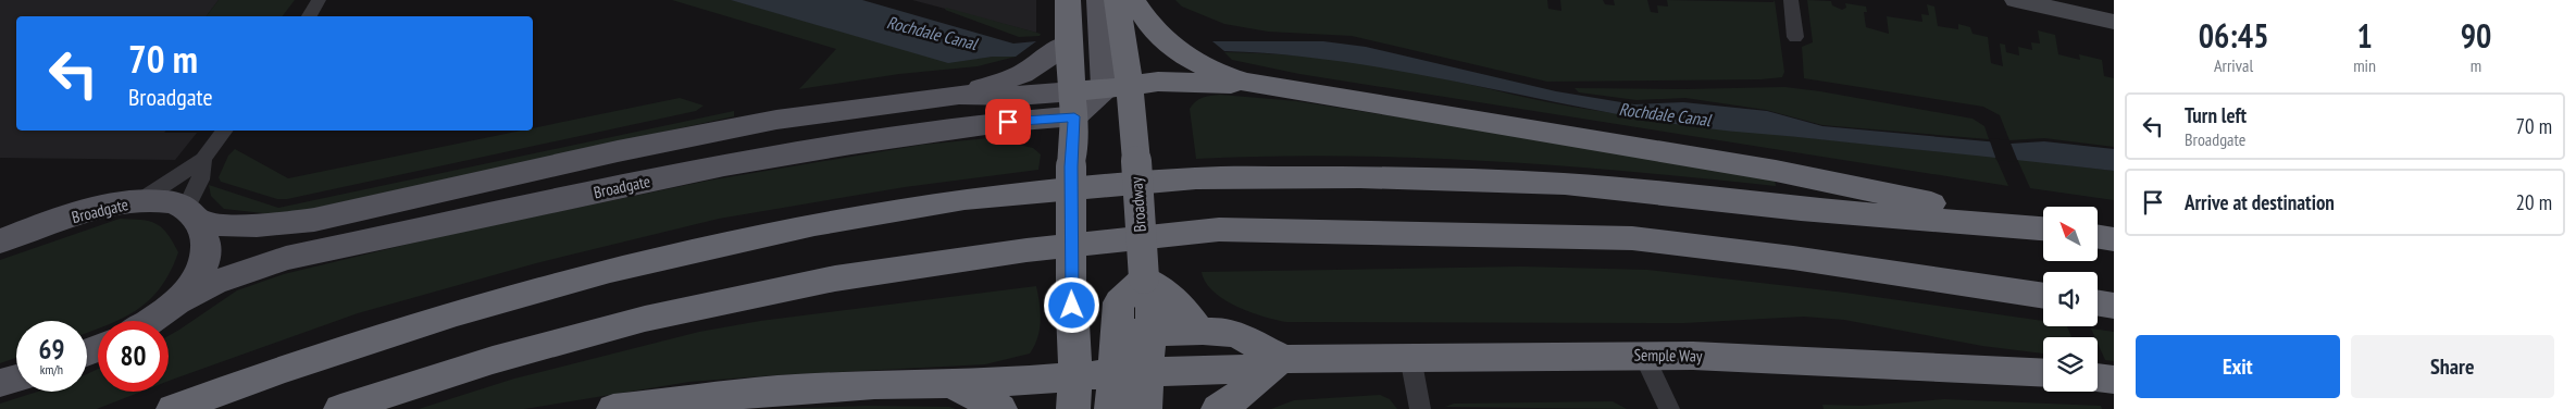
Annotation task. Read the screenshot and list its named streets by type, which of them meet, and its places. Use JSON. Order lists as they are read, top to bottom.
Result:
{
  "streets": {
    "highway": ["Broadway", "Semple Way"],
    "main road": ["Broadgate"]
  },
  "crossings": [
    ["Broadway", "Semple Way"]
  ],
  "water": ["Rochdale Canal"],
  "north": "top left",
  "page": {
    "eta": [
      "06:45",
      "Arrival",
      "1",
      "min",
      "90",
      "m"
    ],
    "turn": ["70 m", "Broadgate"],
    "list": [
      {
        "name": "Turn left",
        "note": "Broadgate",
        "value": "70 m"
      },
      {
        "name": "Arrive at destination",
        "value": "20 m"
      }
    ],
    "speed": "69 km/h",
    "limit": "80",
    "buttons": ["Exit", "Share"]
  }
}
